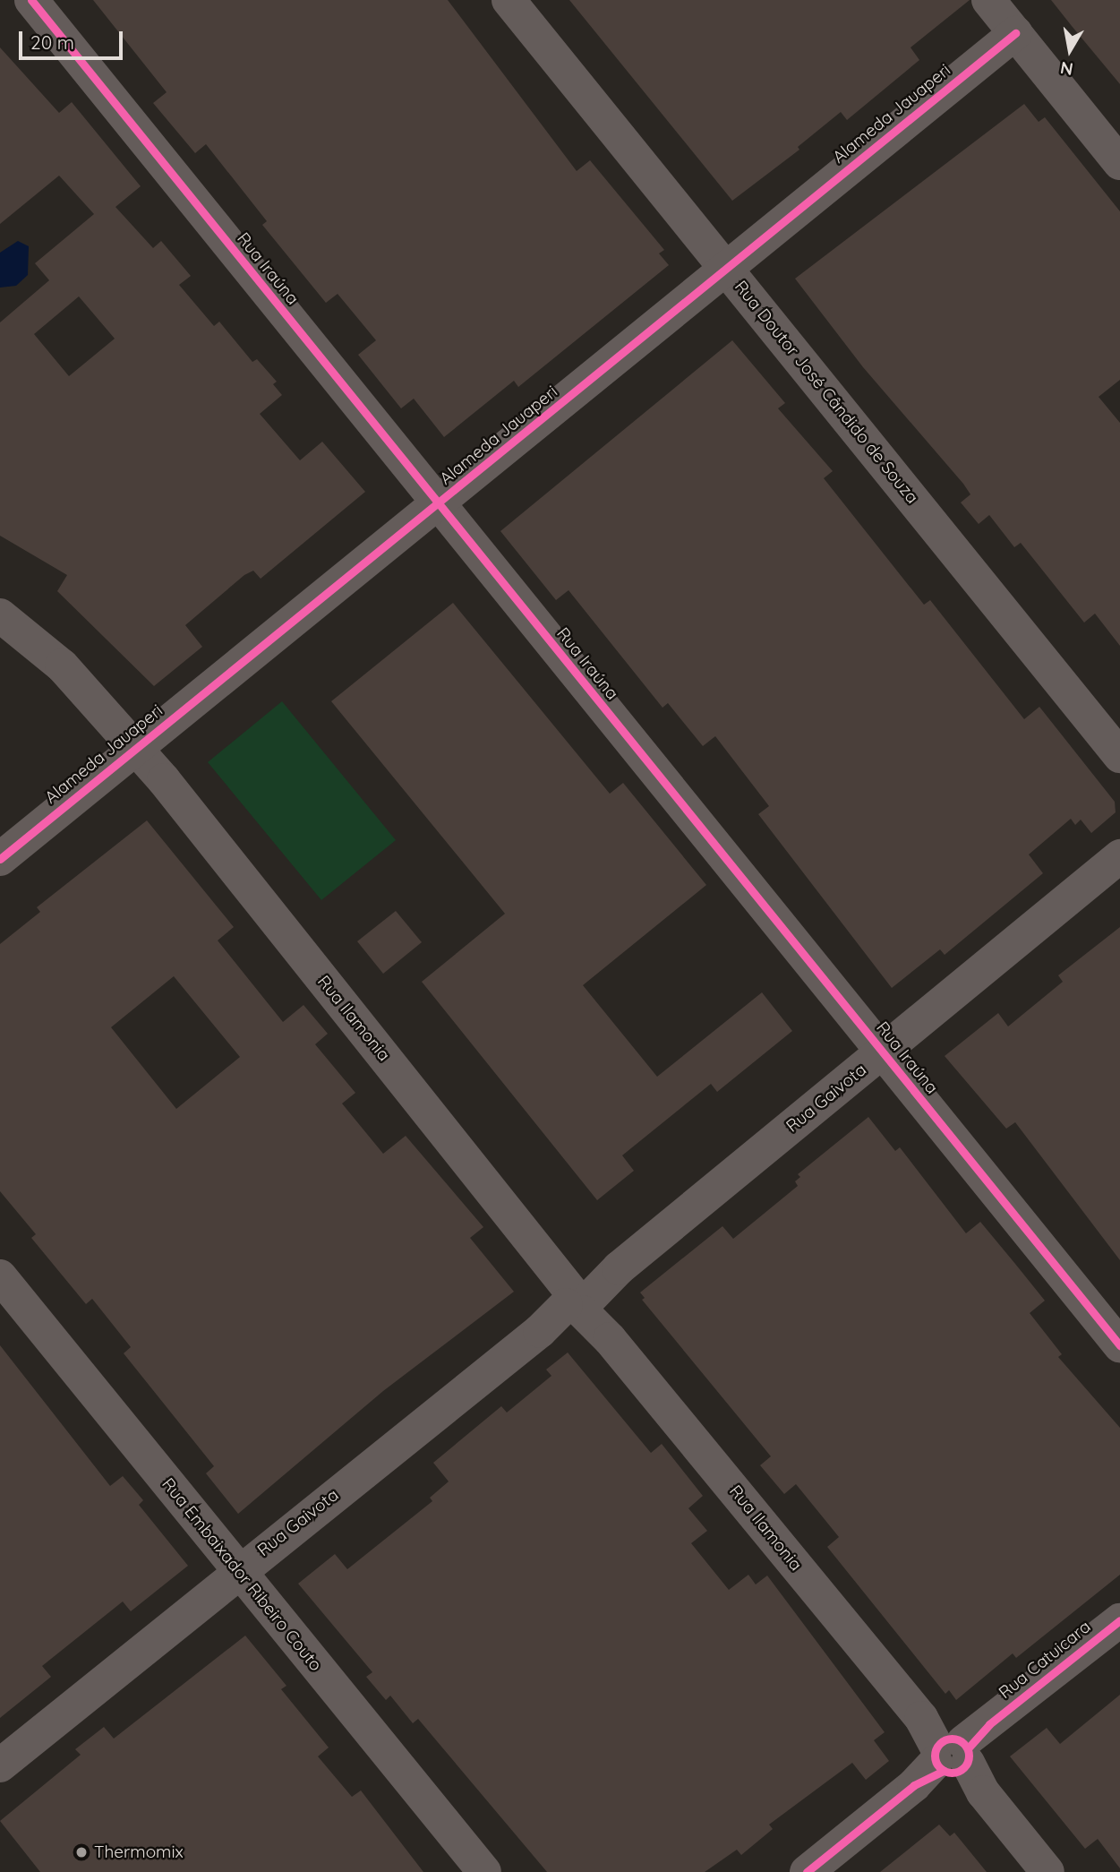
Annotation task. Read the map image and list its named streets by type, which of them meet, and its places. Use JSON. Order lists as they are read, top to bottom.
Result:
{
  "streets": {
    "street": [
      "Alameda Jauaperi",
      "Rua Iraúna",
      "Rua Doutor José Cândido de Souza",
      "Rua Ilamonia",
      "Rua Gaivota",
      "Rua Embaixador Ribeiro Couto",
      "Rua Catuicara"
    ]
  },
  "crossings": [
    ["Alameda Jauaperi", "Rua Iraúna"],
    ["Alameda Jauaperi", "Rua Doutor José Cândido de Souza"],
    ["Alameda Jauaperi", "Rua Ilamonia"],
    ["Rua Iraúna", "Rua Gaivota"],
    ["Rua Ilamonia", "Rua Gaivota"],
    ["Rua Ilamonia", "Rua Catuicara"],
    ["Rua Gaivota", "Rua Embaixador Ribeiro Couto"]
  ],
  "places": ["Thermomix"],
  "scale_bar": "20 m",
  "north": "bottom"
}
